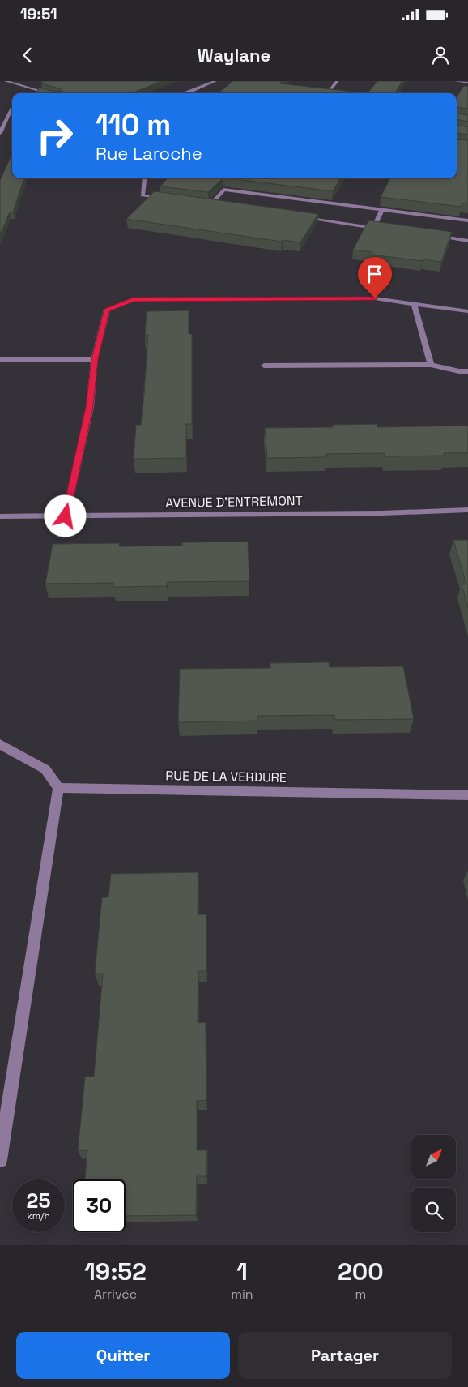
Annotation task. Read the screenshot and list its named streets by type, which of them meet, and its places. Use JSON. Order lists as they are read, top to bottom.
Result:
{
  "streets": {
    "street": ["AVENUE D'ENTREMONT", "RUE DE LA VERDURE"]
  },
  "north": "top right",
  "page": {
    "status": "19:51",
    "header": "Waylane",
    "turn": ["110 m", "Rue Laroche"],
    "speed": "25 km/h",
    "limit": "30",
    "eta": [
      "19:52",
      "Arrivée",
      "1",
      "min",
      "200",
      "m"
    ],
    "buttons": ["Quitter", "Partager"]
  }
}
